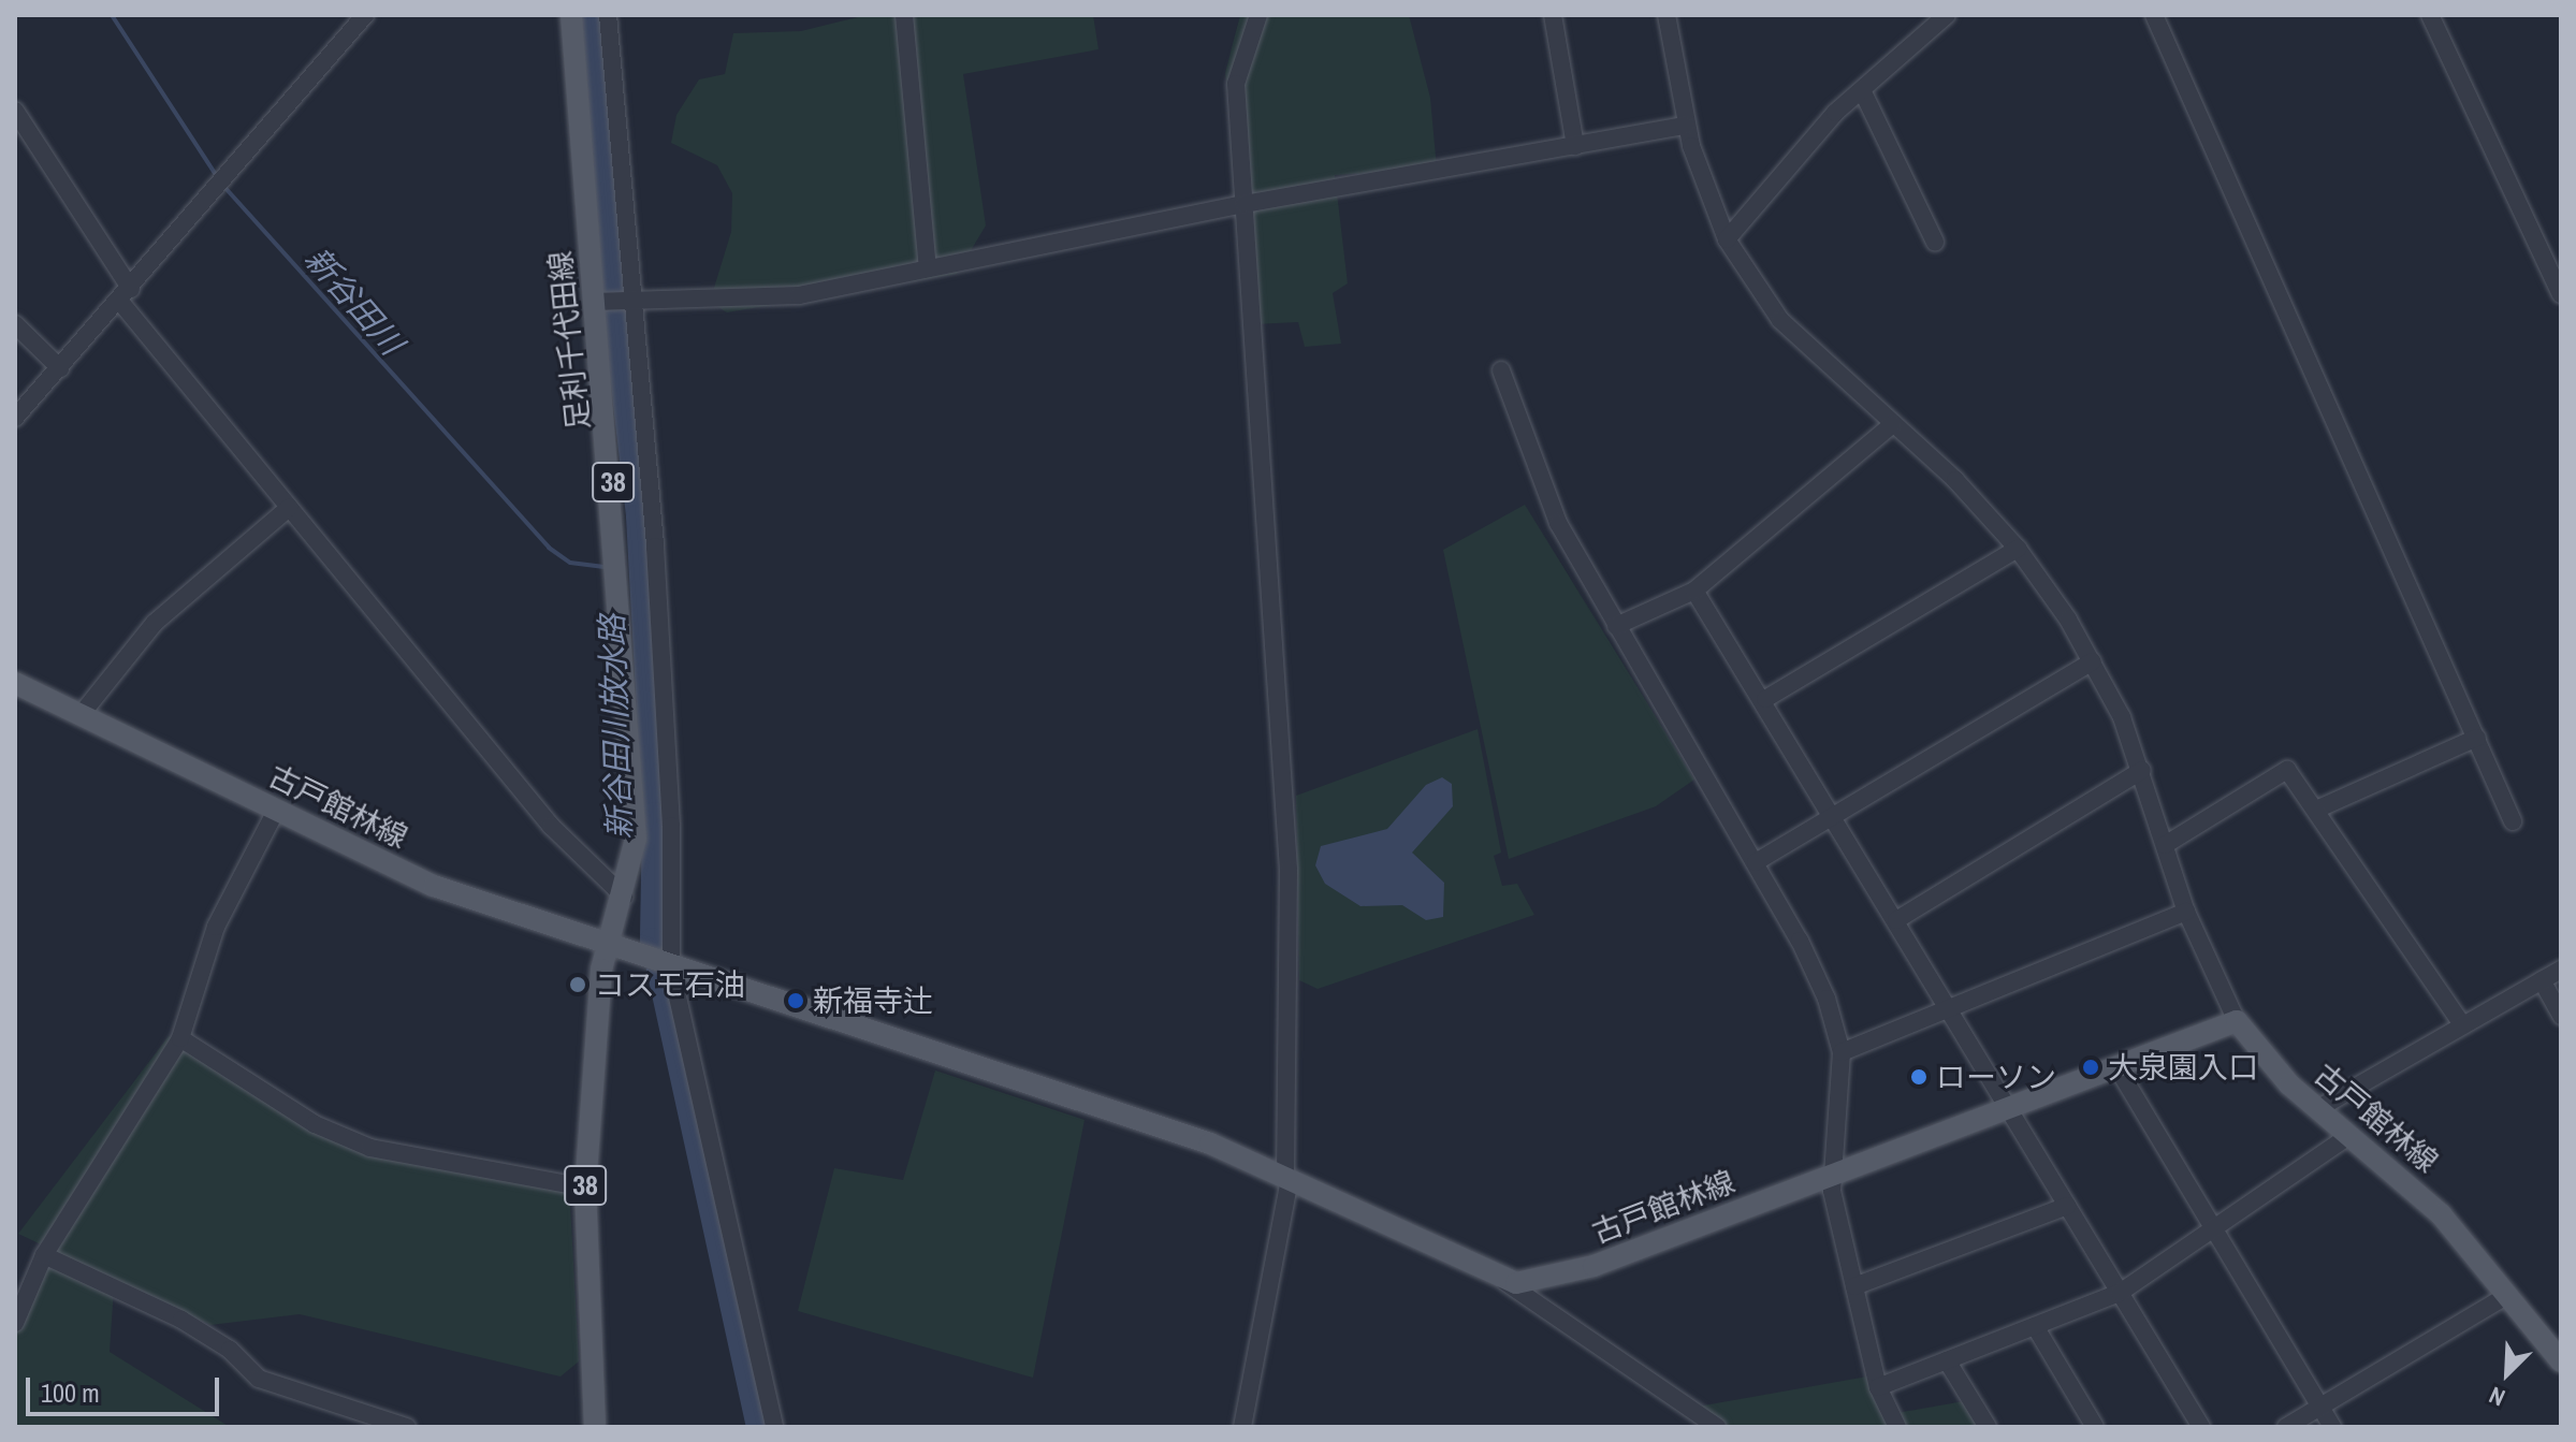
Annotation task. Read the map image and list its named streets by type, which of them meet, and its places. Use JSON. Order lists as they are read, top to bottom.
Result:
{
  "streets": {
    "main road": ["足利千代田線", "38", "古戸館林線"]
  },
  "crossings": [
    ["足利千代田線", "古戸館林線"]
  ],
  "water": ["新谷田川", "新谷田川放水路"],
  "places": [
    "コスモ石油",
    "新福寺辻",
    "大泉園入口",
    "ローソン"
  ],
  "scale_bar": "100 m",
  "north": "bottom left"
}
